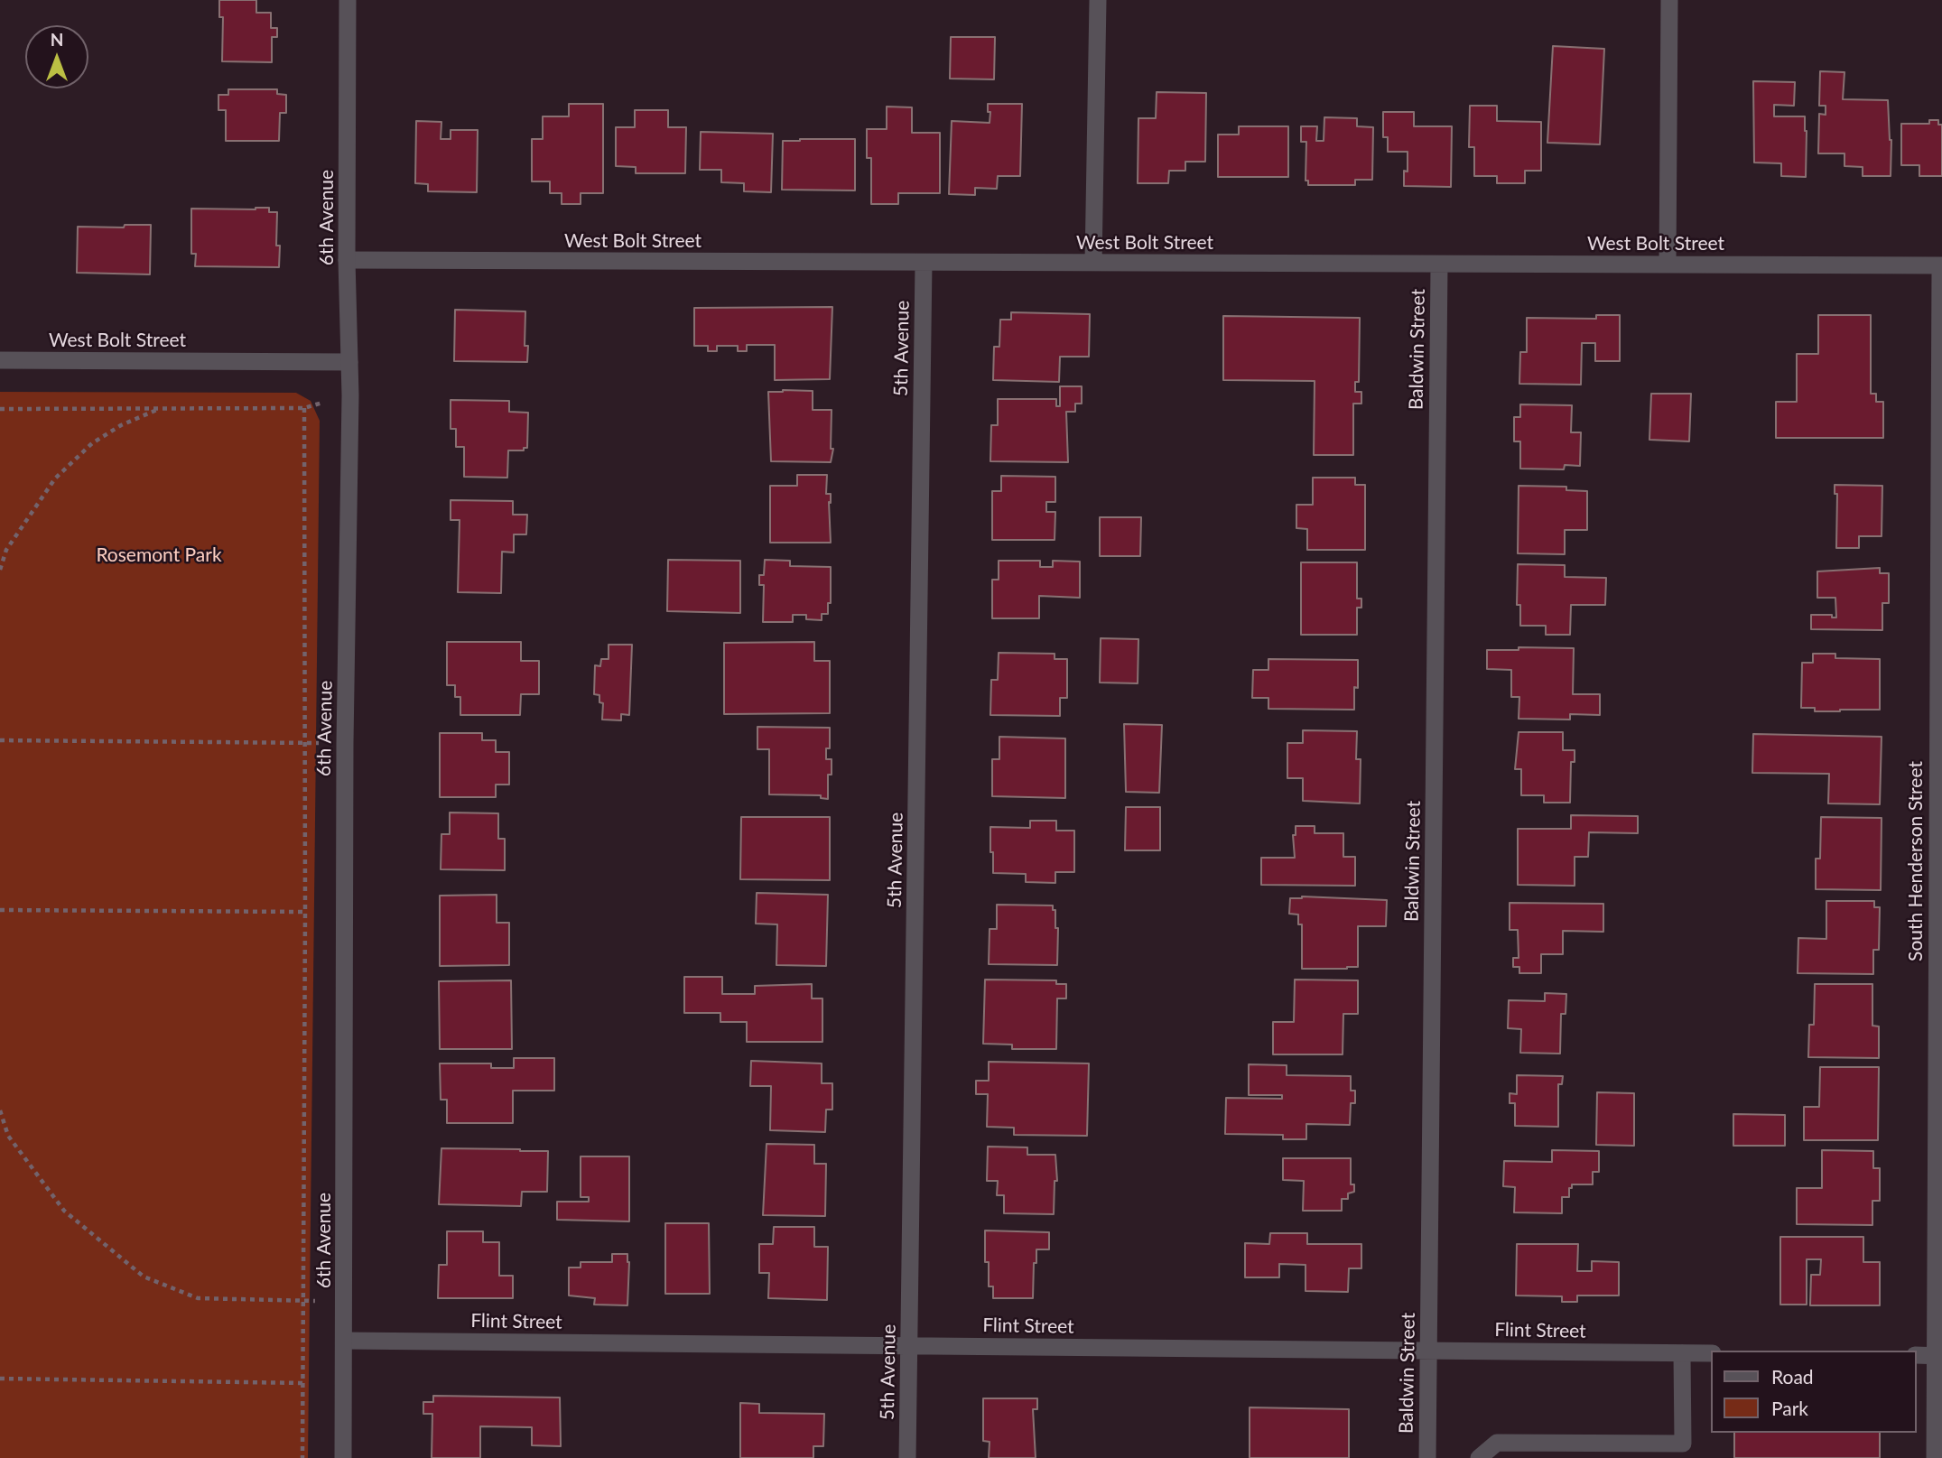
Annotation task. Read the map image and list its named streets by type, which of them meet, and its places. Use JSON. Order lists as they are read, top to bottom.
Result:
{
  "streets": {
    "street": [
      "6th Avenue",
      "West Bolt Street",
      "5th Avenue",
      "Baldwin Street",
      "South Henderson Street",
      "Flint Street"
    ]
  },
  "crossings": [
    ["6th Avenue", "West Bolt Street"],
    ["6th Avenue", "Flint Street"],
    ["West Bolt Street", "5th Avenue"],
    ["West Bolt Street", "Baldwin Street"],
    ["West Bolt Street", "South Henderson Street"],
    ["5th Avenue", "Flint Street"],
    ["Baldwin Street", "Flint Street"]
  ],
  "parks": ["Rosemont Park"],
  "legend": ["Road", "Park"],
  "north": "top"
}
